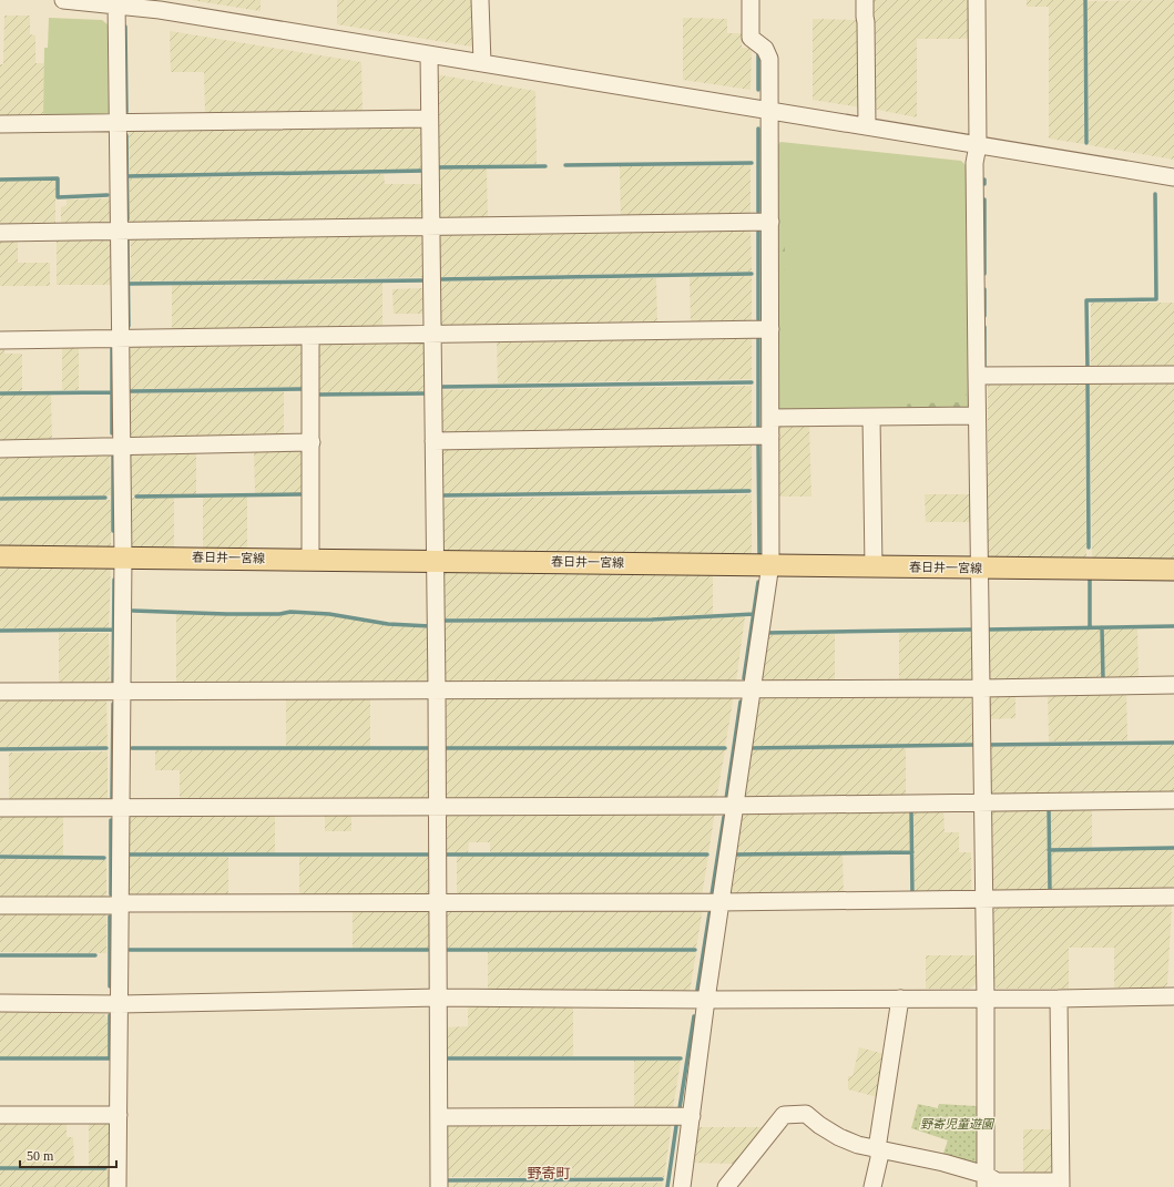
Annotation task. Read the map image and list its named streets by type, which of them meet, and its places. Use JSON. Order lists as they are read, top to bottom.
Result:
{
  "streets": {
    "main road": ["春日井一宮線"]
  },
  "districts": ["野寄町"],
  "parks": ["野寄児童遊園"],
  "scale_bar": "50 m"
}
